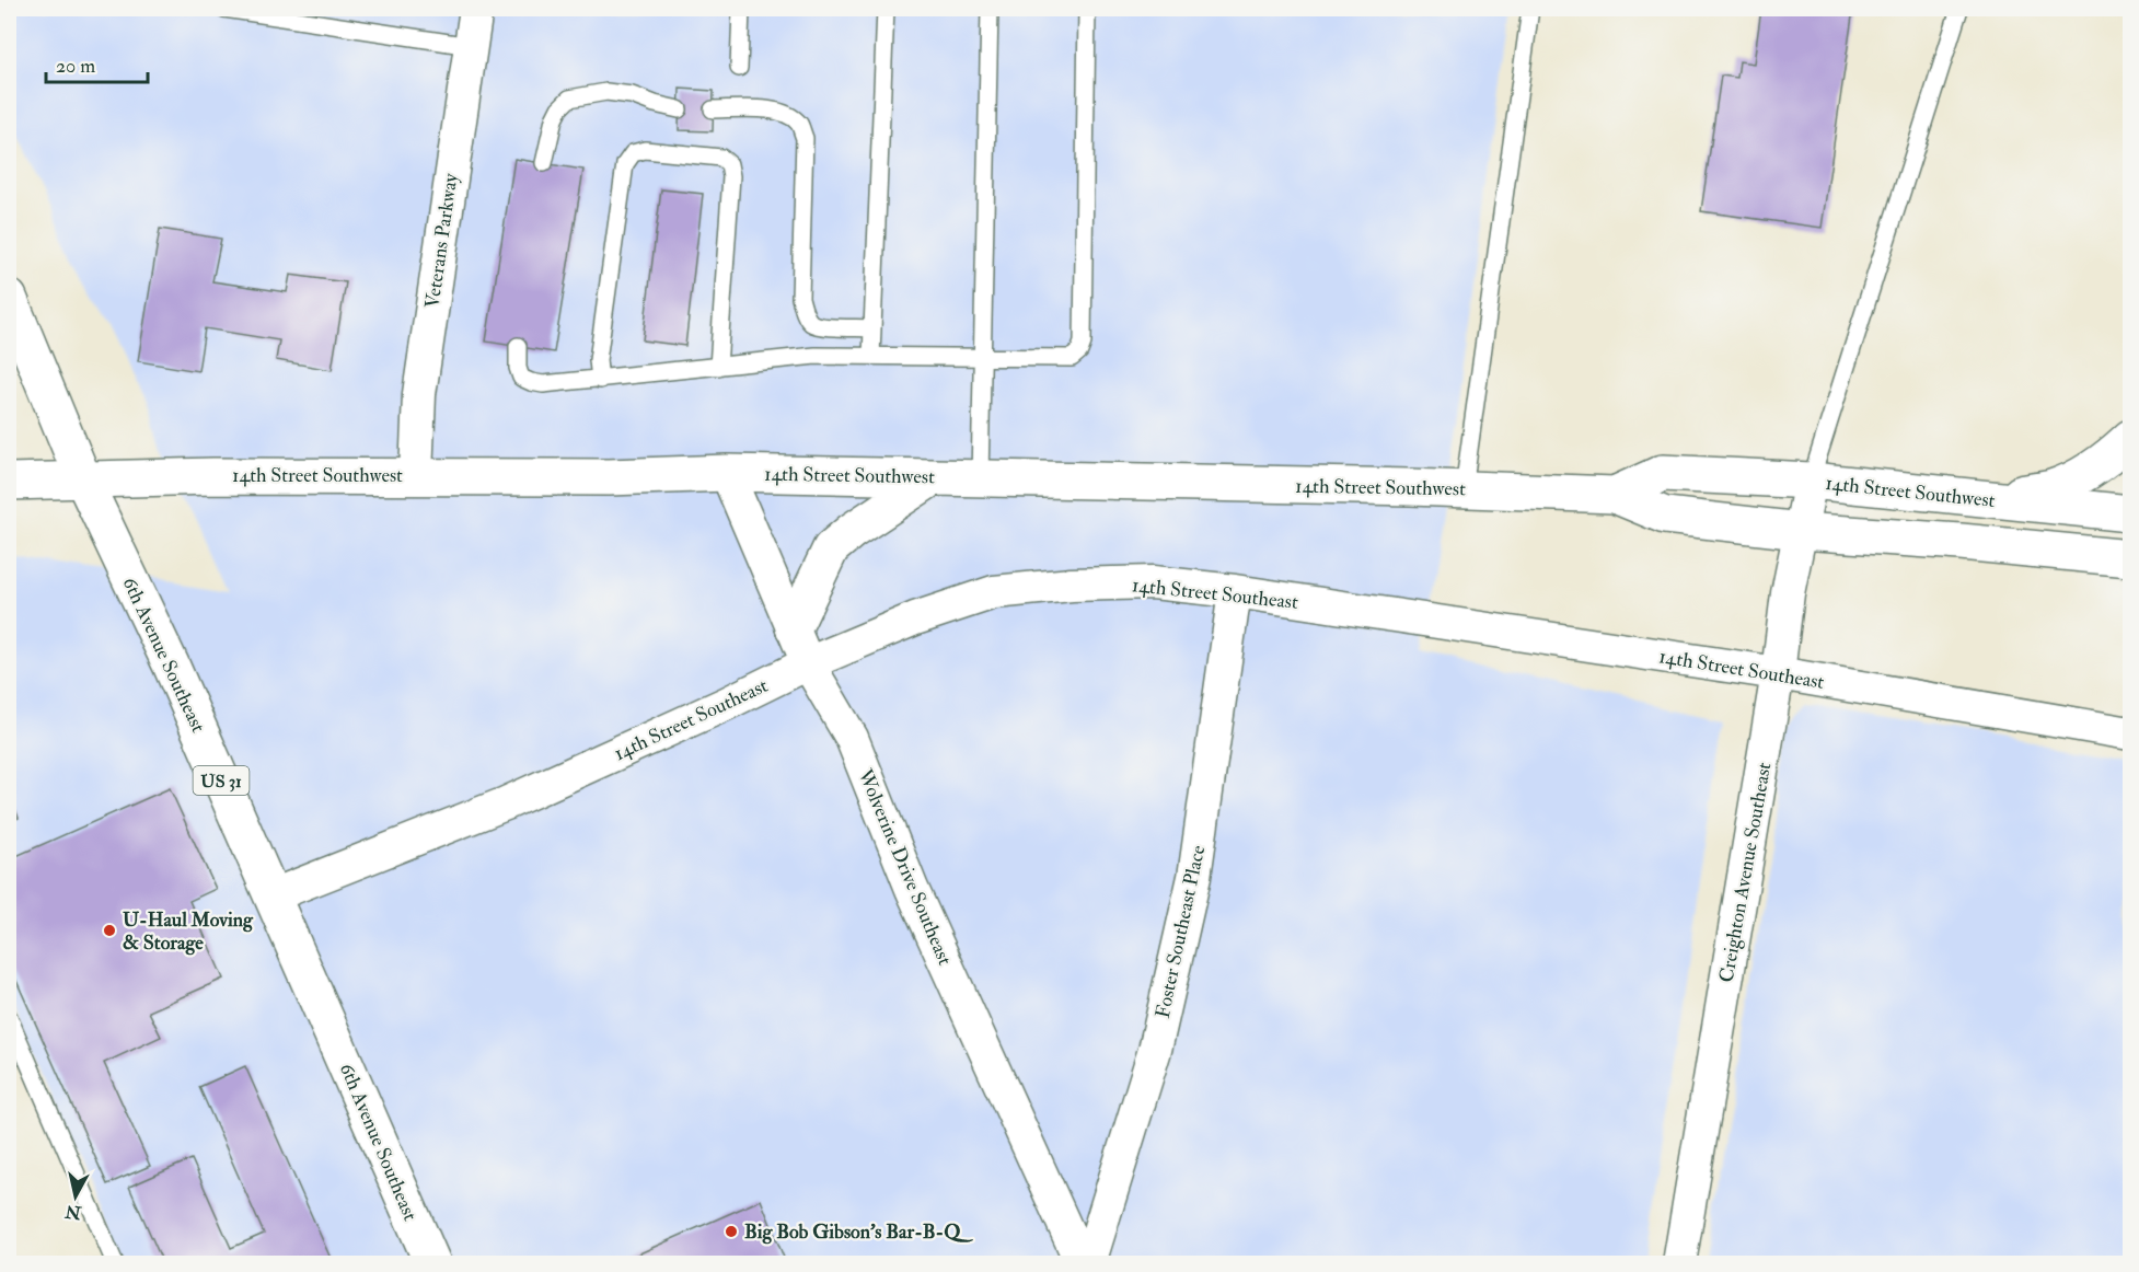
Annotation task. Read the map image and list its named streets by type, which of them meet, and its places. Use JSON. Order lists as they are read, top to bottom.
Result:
{
  "streets": {
    "main road": ["14th Street Southwest", "6th Avenue Southeast", "US 31"],
    "street": [
      "Veterans Parkway",
      "14th Street Southeast",
      "Wolverine Drive Southeast",
      "Creighton Avenue Southeast",
      "Foster Southeast Place"
    ]
  },
  "crossings": [
    ["Veterans Parkway", "14th Street Southwest"],
    ["14th Street Southwest", "6th Avenue Southeast"],
    ["14th Street Southwest", "Wolverine Drive Southeast"],
    ["14th Street Southwest", "Creighton Avenue Southeast"],
    ["14th Street Southeast", "6th Avenue Southeast"],
    ["14th Street Southeast", "Wolverine Drive Southeast"],
    ["14th Street Southeast", "Creighton Avenue Southeast"],
    ["14th Street Southeast", "Foster Southeast Place"]
  ],
  "places": ["U-Haul Moving & Storage", "Big Bob Gibson's Bar-B-Q"],
  "scale_bar": "20 m",
  "north": "bottom"
}
